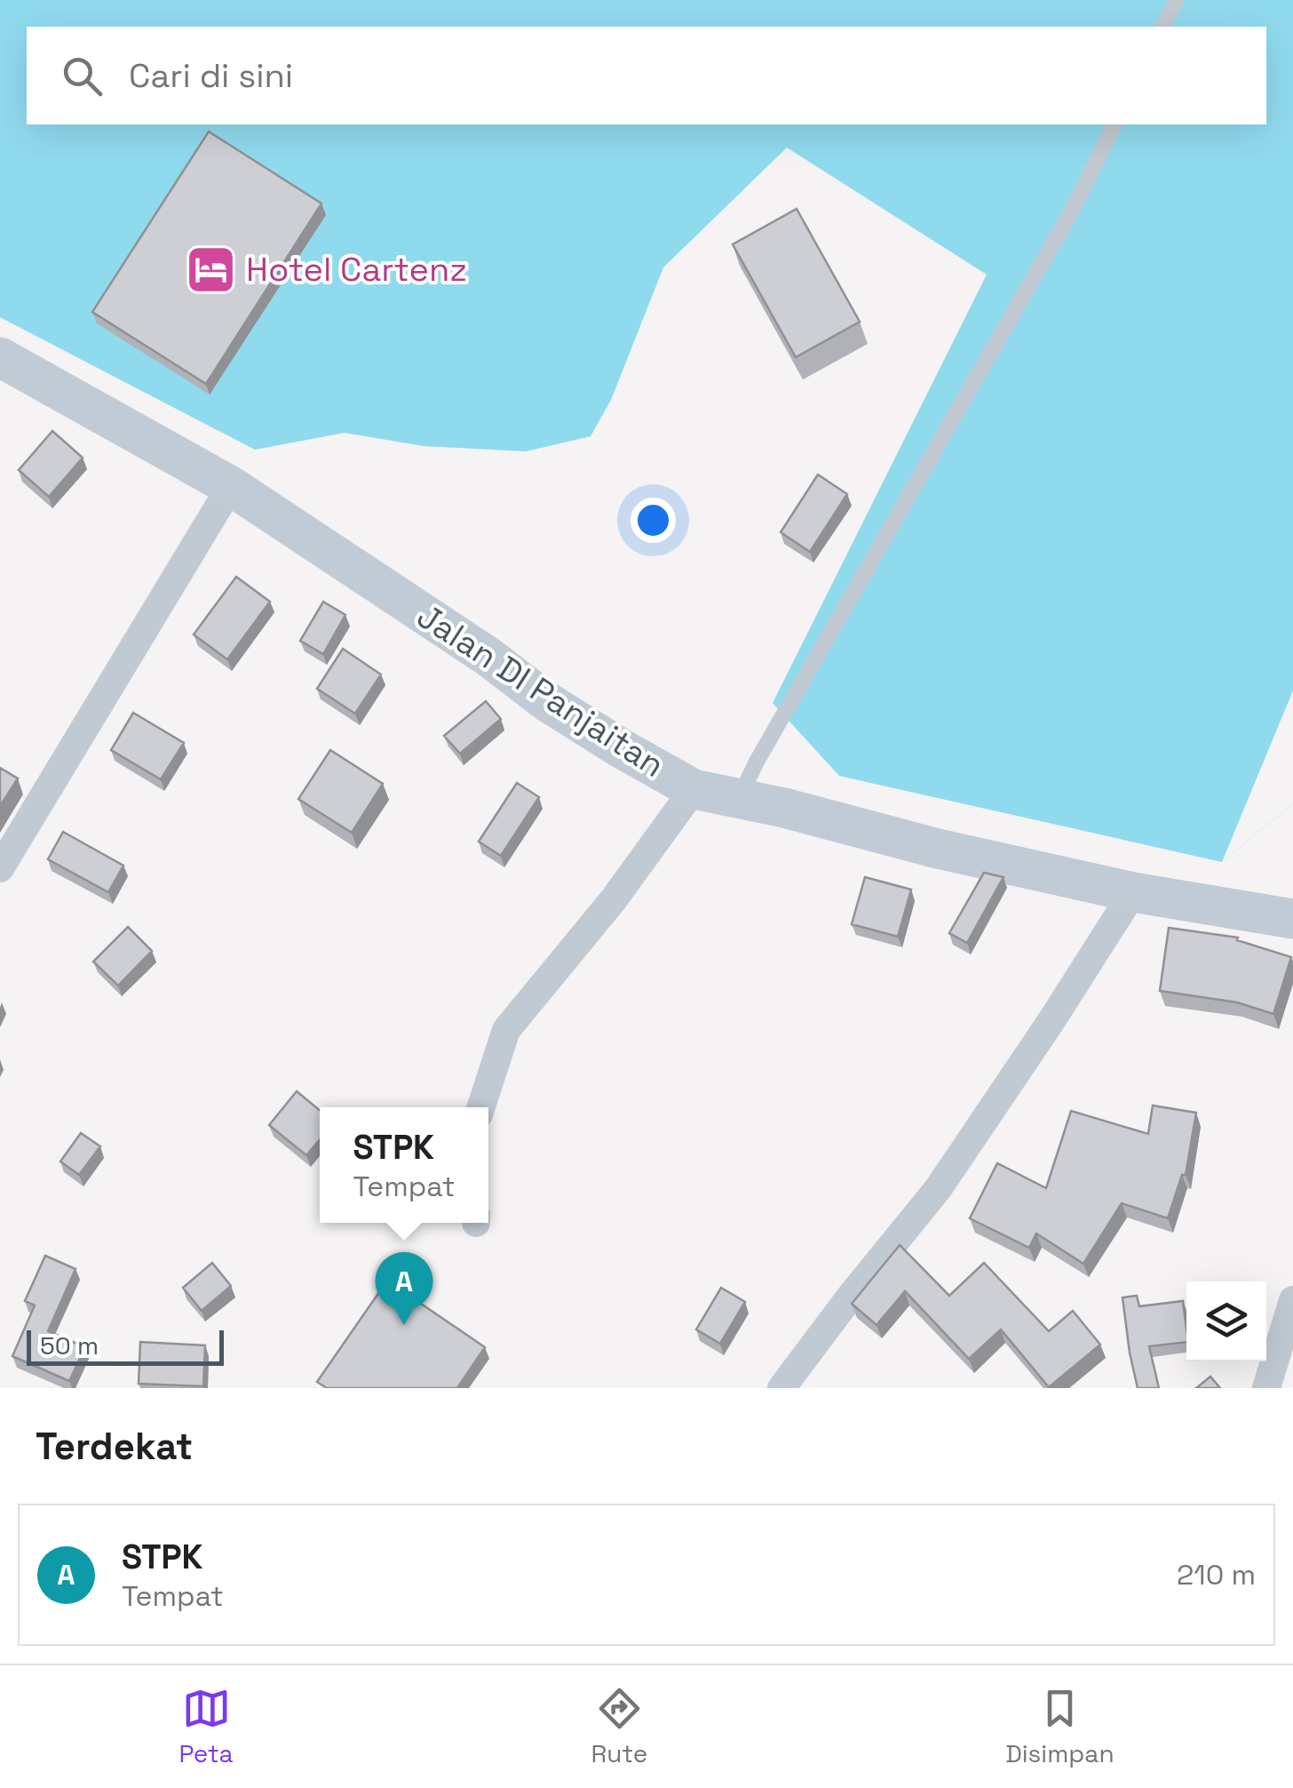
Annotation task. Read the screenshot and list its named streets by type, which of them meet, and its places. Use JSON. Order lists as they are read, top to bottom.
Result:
{
  "streets": {
    "main road": ["Jalan DI Panjaitan"]
  },
  "places": {
    "hotel": ["Hotel Cartenz"]
  },
  "scale_bar": "50 m",
  "page": {
    "search": "Cari di sini",
    "popup": ["STPK", "Tempat"],
    "pins": "A",
    "scale": "50 m",
    "heading": "Terdekat",
    "list": [
      {
        "mark": "A",
        "name": "STPK",
        "note": "Tempat",
        "value": "210 m"
      }
    ],
    "nav": ["Peta", "Rute", "Disimpan"]
  }
}
